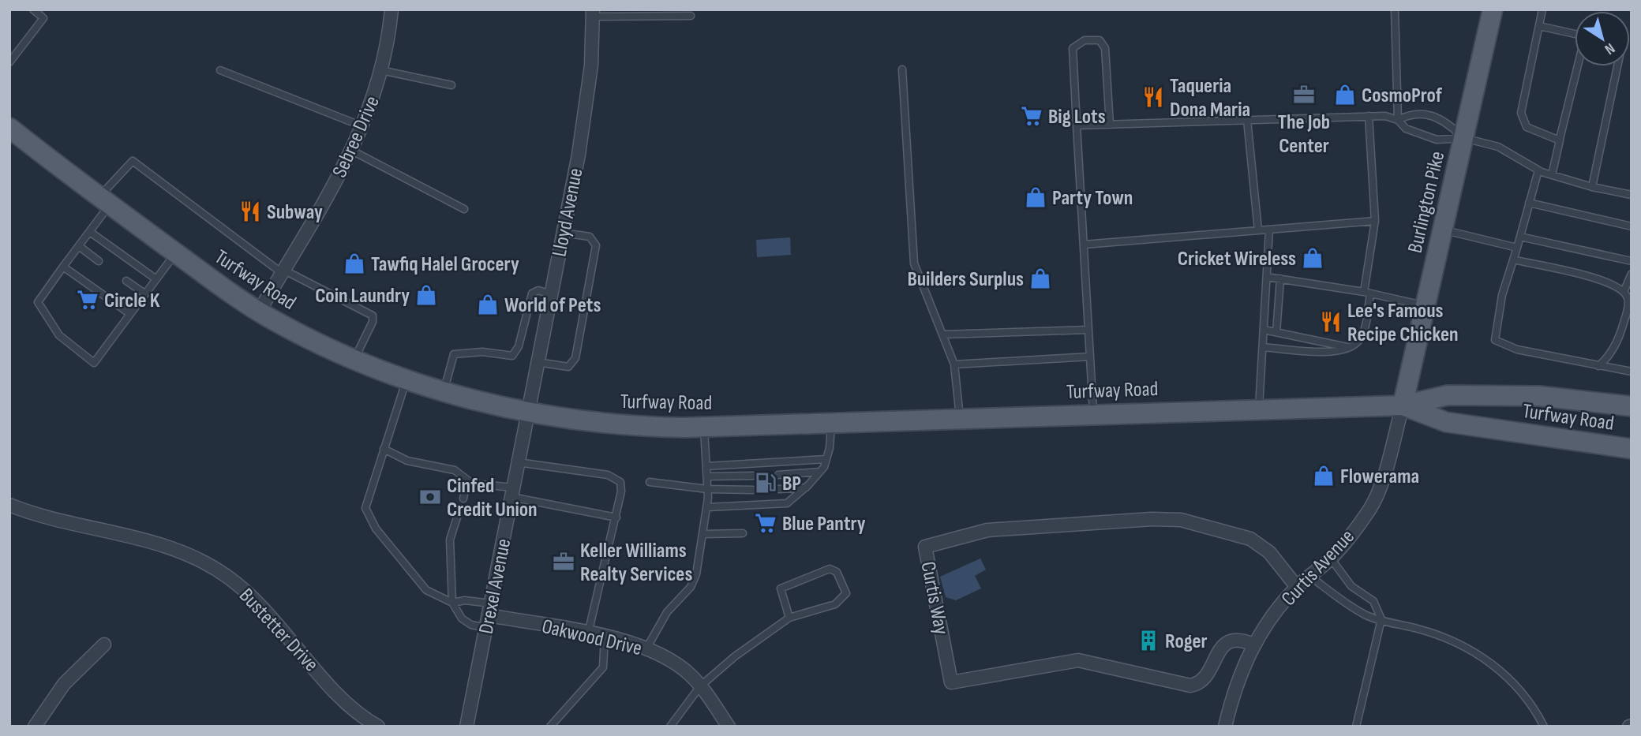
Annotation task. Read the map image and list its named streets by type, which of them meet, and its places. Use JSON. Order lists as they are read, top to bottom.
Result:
{
  "streets": {
    "main road": ["Burlington Pike", "Turfway Road"],
    "street": [
      "Sebree Drive",
      "Lloyd Avenue",
      "Curtis Avenue",
      "Drexel Avenue",
      "Curtis Way",
      "Bustetter Drive",
      "Oakwood Drive"
    ]
  },
  "crossings": [
    ["Sebree Drive", "Turfway Road"],
    ["Burlington Pike", "Turfway Road"],
    ["Burlington Pike", "Curtis Avenue"],
    ["Lloyd Avenue", "Turfway Road"],
    ["Lloyd Avenue", "Drexel Avenue"],
    ["Turfway Road", "Curtis Avenue"],
    ["Turfway Road", "Drexel Avenue"],
    ["Curtis Avenue", "Curtis Way"],
    ["Drexel Avenue", "Oakwood Drive"]
  ],
  "places": {
    "office": ["The Job Center", "Keller Williams Realty Services"],
    "shop": [
      "CosmoProf",
      "Party Town",
      "Cricket Wireless",
      "Tawfiq Halel Grocery",
      "Builders Surplus",
      "Coin Laundry",
      "World of Pets",
      "Flowerama"
    ],
    "restaurant": ["Taqueria Dona Maria", "Subway", "Lee's Famous Recipe Chicken"],
    "supermarket": ["Big Lots", "Circle K", "Blue Pantry"],
    "fuel station": ["BP"],
    "bank": ["Cinfed Credit Union"],
    "building": ["Roger"]
  },
  "north": "bottom right"
}
